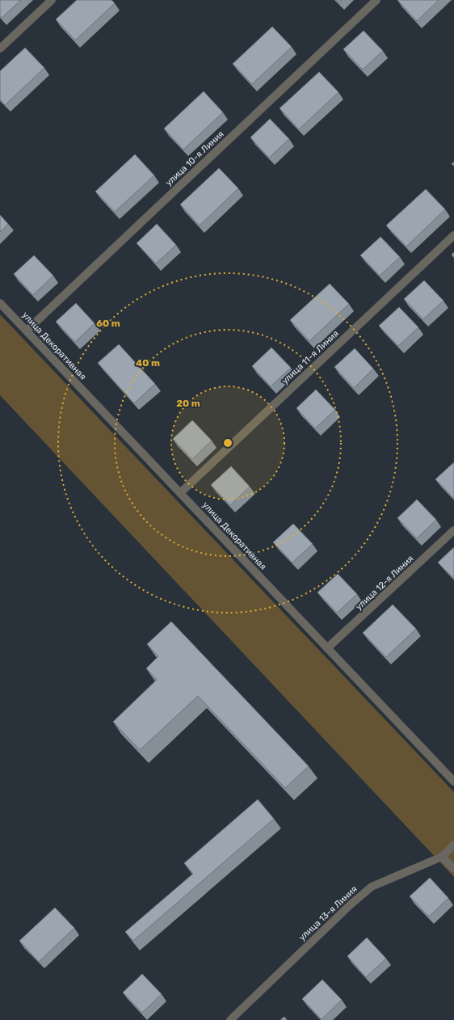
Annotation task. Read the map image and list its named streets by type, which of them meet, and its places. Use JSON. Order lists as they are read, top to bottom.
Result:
{
  "streets": {
    "street": [
      "улица 10-я Линия",
      "улица Декоративная",
      "улица 11-я Линия",
      "улица 12-я Линия",
      "улица 13-я Линия"
    ]
  },
  "crossings": [
    ["улица 10-я Линия", "улица Декоративная"],
    ["улица Декоративная", "улица 11-я Линия"],
    ["улица Декоративная", "улица 12-я Линия"]
  ],
  "rings": ["60 m", "40 m", "20 m"]
}
